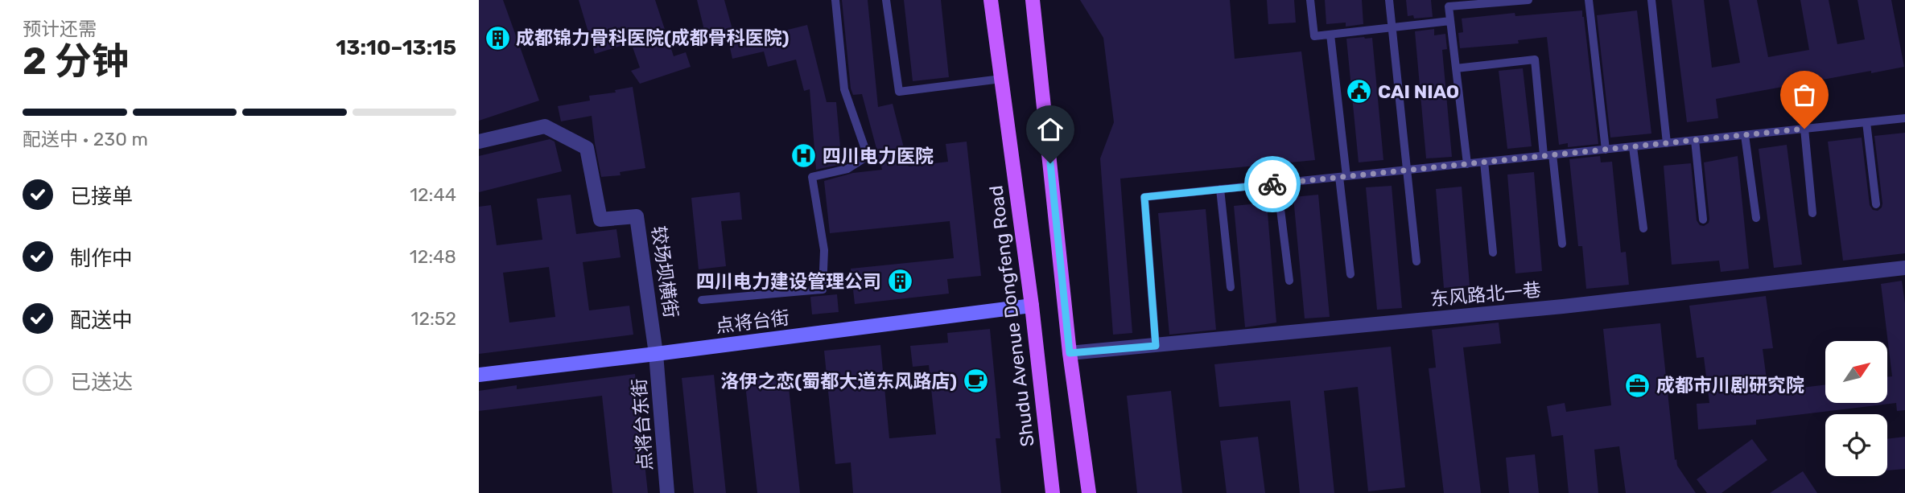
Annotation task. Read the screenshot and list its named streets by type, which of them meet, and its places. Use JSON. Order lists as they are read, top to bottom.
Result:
{
  "streets": {
    "main road": ["Shudu Avenue Dongfeng Road"],
    "street": [
      "较场坝横街",
      "东风路北一巷",
      "点将台街",
      "点将台东街"
    ]
  },
  "crossings": [
    ["较场坝横街", "点将台街"],
    ["较场坝横街", "点将台东街"],
    ["Shudu Avenue Dongfeng Road", "点将台街"],
    ["点将台街", "点将台东街"]
  ],
  "places": {
    "building": ["成都锦力骨科医院(成都骨科医院)", "四川电力建设管理公司"],
    "public building": ["CAI NIAO"],
    "hospital": ["四川电力医院"],
    "cafe": ["洛伊之恋(蜀都大道东风路店)"],
    "office": ["成都市川剧研究院"]
  },
  "north": "top right",
  "page": {
    "heading": ["2 分钟", "预计还需", "13:10–13:15"],
    "bar": "配送中 · 230 m",
    "list": [
      ["已接单", "12:44"],
      ["制作中", "12:48"],
      ["配送中", "12:52"],
      "已送达"
    ]
  }
}
